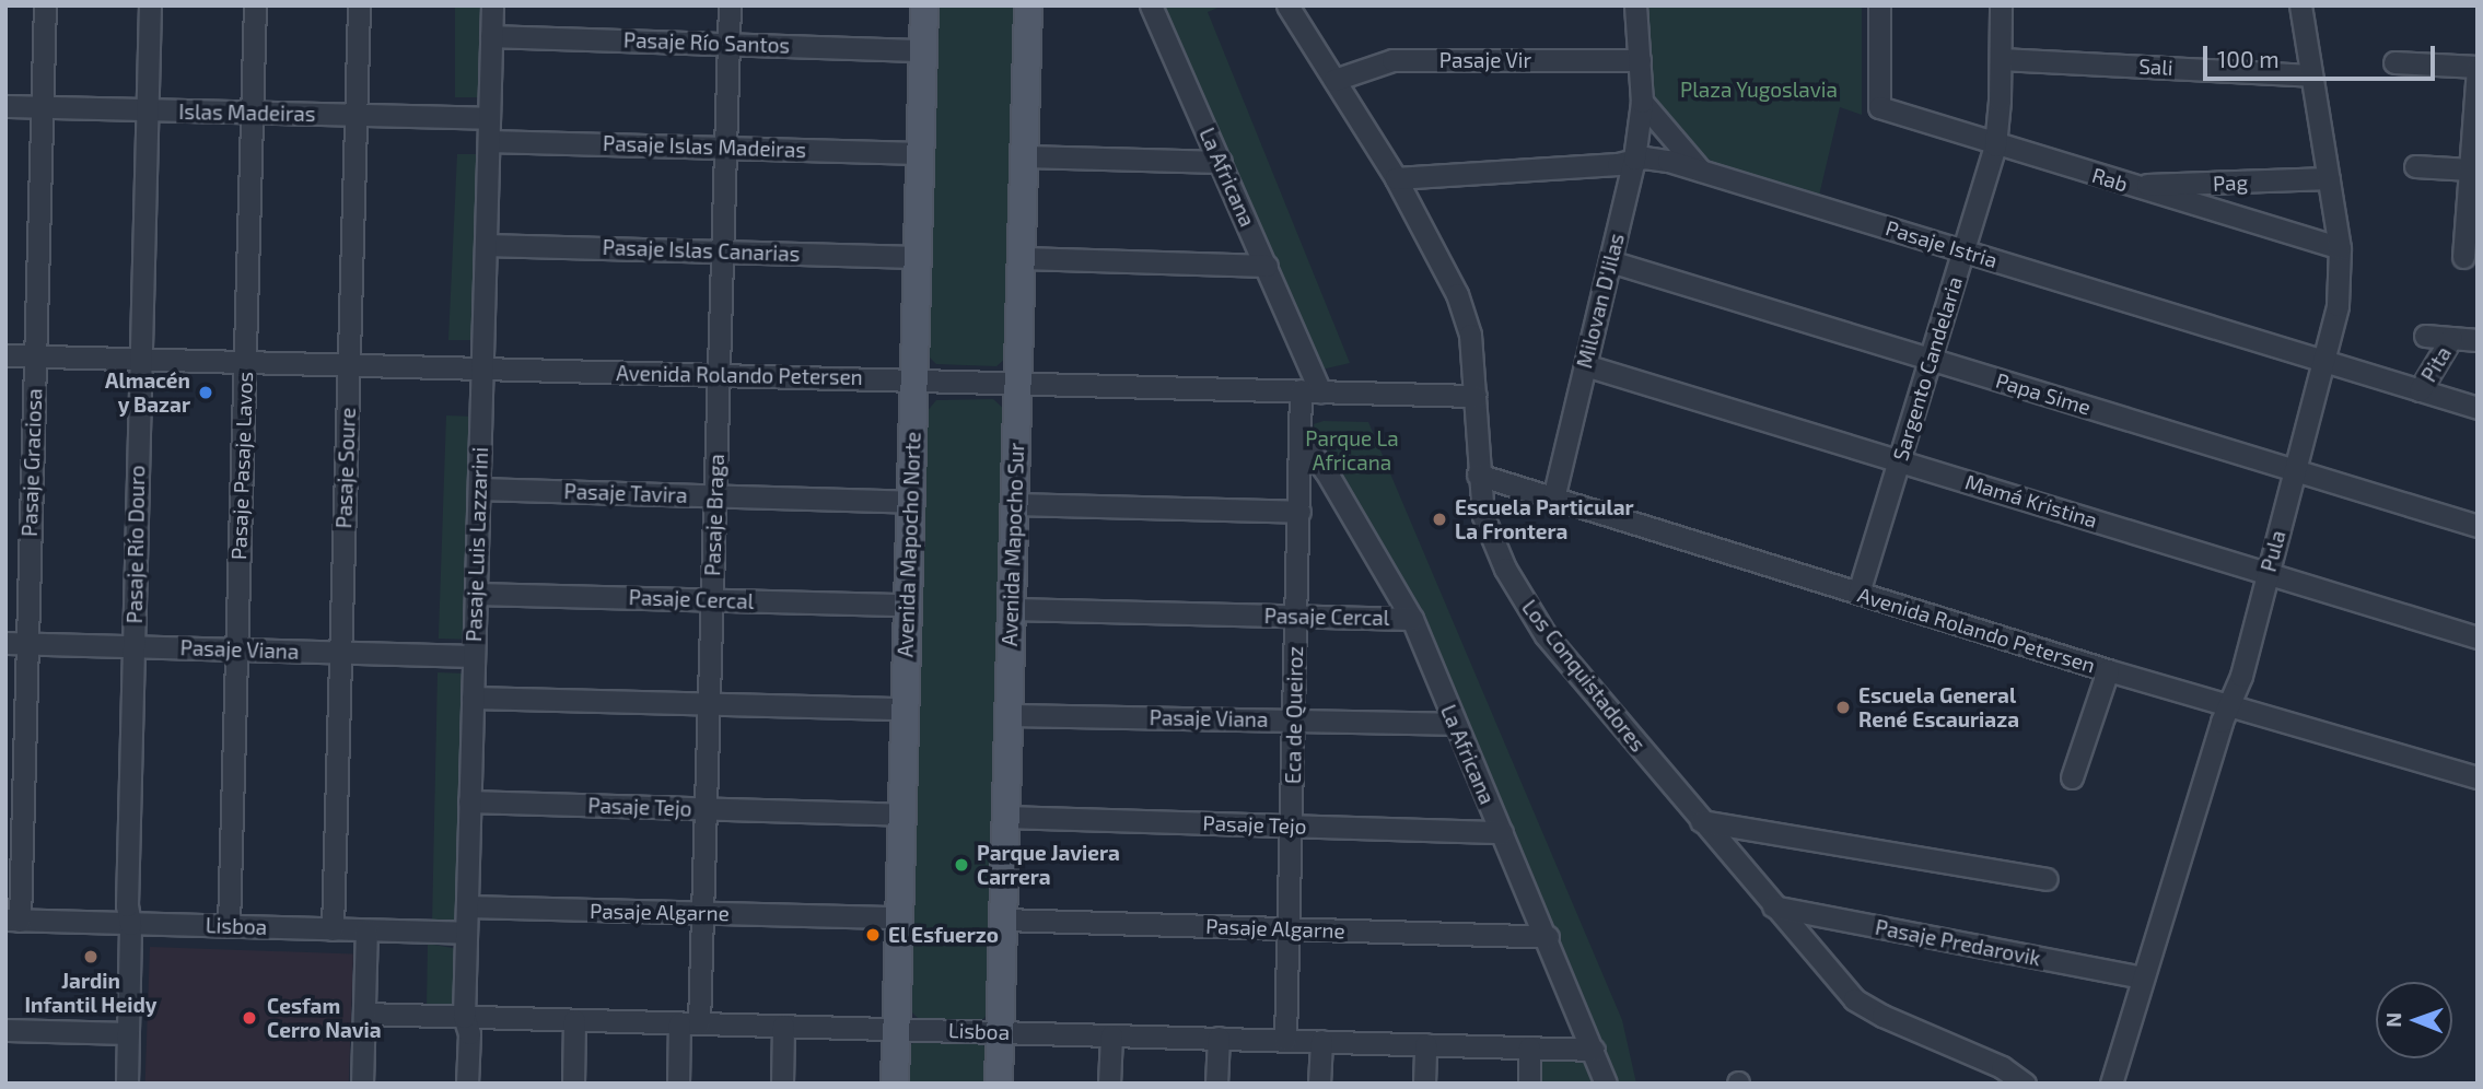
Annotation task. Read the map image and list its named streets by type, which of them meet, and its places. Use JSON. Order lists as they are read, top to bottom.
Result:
{
  "streets": {
    "main road": ["Avenida Mapocho Norte", "Avenida Mapocho Sur"],
    "street": [
      "Pasaje Río Santos",
      "Pasaje Vir",
      "Sali",
      "Islas Madeiras",
      "Pasaje Islas Madeiras",
      "La Africana",
      "Rab",
      "Pag",
      "Pasaje Istria",
      "Pasaje Islas Canarias",
      "Milovan D'Jilas",
      "Pita",
      "Sargento Candelaria",
      "Avenida Rolando Petersen",
      "Papa Sime",
      "Pasaje Graciosa",
      "Pasaje Pasaje Lavos",
      "Pasaje Soure",
      "Pasaje Tavira",
      "Mamá Kristina",
      "Pasaje Braga",
      "Pasaje Río Douro",
      "Pasaje Luis Lazzarini",
      "Pula",
      "Pasaje Cercal",
      "Pasaje Viana",
      "Los Conquistadores",
      "Eca de Queiroz",
      "Pasaje Tejo",
      "Pasaje Algarne",
      "Lisboa",
      "Pasaje Predarovik"
    ]
  },
  "crossings": [
    ["Pasaje Río Santos", "Pasaje Braga"],
    ["Pasaje Río Santos", "Pasaje Luis Lazzarini"],
    ["Pasaje Río Santos", "Avenida Mapocho Norte"],
    ["Pasaje Vir", "Milovan D'Jilas"],
    ["Pasaje Vir", "Los Conquistadores"],
    ["Sali", "Sargento Candelaria"],
    ["Sali", "Pula"],
    ["Islas Madeiras", "Pasaje Graciosa"],
    ["Islas Madeiras", "Pasaje Pasaje Lavos"],
    ["Islas Madeiras", "Pasaje Soure"],
    ["Islas Madeiras", "Pasaje Río Douro"],
    ["Islas Madeiras", "Pasaje Luis Lazzarini"],
    ["Pasaje Islas Madeiras", "Pasaje Braga"],
    ["Pasaje Islas Madeiras", "Pasaje Luis Lazzarini"],
    ["Pasaje Islas Madeiras", "Avenida Mapocho Norte"],
    ["La Africana", "Avenida Rolando Petersen"],
    ["La Africana", "Pasaje Cercal"],
    ["La Africana", "Pasaje Viana"],
    ["La Africana", "Eca de Queiroz"],
    ["La Africana", "Pasaje Tejo"],
    ["La Africana", "Pasaje Algarne"],
    ["La Africana", "Lisboa"],
    ["Rab", "Pag"],
    ["Rab", "Sargento Candelaria"],
    ["Rab", "Pula"],
    ["Pag", "Pula"],
    ["Pasaje Istria", "Milovan D'Jilas"],
    ["Pasaje Istria", "Pita"],
    ["Pasaje Istria", "Sargento Candelaria"],
    ["Pasaje Istria", "Pula"],
    ["Pasaje Istria", "Los Conquistadores"],
    ["Pasaje Islas Canarias", "Pasaje Braga"],
    ["Pasaje Islas Canarias", "Pasaje Luis Lazzarini"],
    ["Pasaje Islas Canarias", "Avenida Mapocho Norte"],
    ["Milovan D'Jilas", "Avenida Rolando Petersen"],
    ["Milovan D'Jilas", "Papa Sime"],
    ["Milovan D'Jilas", "Mamá Kristina"],
    ["Sargento Candelaria", "Avenida Rolando Petersen"],
    ["Sargento Candelaria", "Papa Sime"],
    ["Sargento Candelaria", "Mamá Kristina"],
    ["Avenida Rolando Petersen", "Pasaje Graciosa"],
    ["Avenida Rolando Petersen", "Pasaje Pasaje Lavos"],
    ["Avenida Rolando Petersen", "Pasaje Soure"],
    ["Avenida Rolando Petersen", "Pasaje Braga"],
    ["Avenida Rolando Petersen", "Pasaje Río Douro"],
    ["Avenida Rolando Petersen", "Pasaje Luis Lazzarini"],
    ["Avenida Rolando Petersen", "Avenida Mapocho Norte"],
    ["Avenida Rolando Petersen", "Avenida Mapocho Sur"],
    ["Avenida Rolando Petersen", "Pula"],
    ["Avenida Rolando Petersen", "Los Conquistadores"],
    ["Avenida Rolando Petersen", "Eca de Queiroz"],
    ["Papa Sime", "Pula"],
    ["Pasaje Graciosa", "Pasaje Viana"],
    ["Pasaje Graciosa", "Lisboa"],
    ["Pasaje Pasaje Lavos", "Pasaje Viana"],
    ["Pasaje Pasaje Lavos", "Lisboa"],
    ["Pasaje Soure", "Pasaje Viana"],
    ["Pasaje Soure", "Lisboa"],
    ["Pasaje Tavira", "Pasaje Braga"],
    ["Pasaje Tavira", "Pasaje Luis Lazzarini"],
    ["Pasaje Tavira", "Avenida Mapocho Norte"],
    ["Mamá Kristina", "Pula"],
    ["Pasaje Braga", "Pasaje Cercal"],
    ["Pasaje Braga", "Pasaje Tejo"],
    ["Pasaje Braga", "Pasaje Algarne"],
    ["Pasaje Braga", "Lisboa"],
    ["Pasaje Río Douro", "Pasaje Viana"],
    ["Pasaje Río Douro", "Lisboa"],
    ["Pasaje Luis Lazzarini", "Pasaje Cercal"],
    ["Pasaje Luis Lazzarini", "Pasaje Viana"],
    ["Pasaje Luis Lazzarini", "Pasaje Tejo"],
    ["Pasaje Luis Lazzarini", "Pasaje Algarne"],
    ["Pasaje Luis Lazzarini", "Lisboa"],
    ["Avenida Mapocho Norte", "Pasaje Cercal"],
    ["Avenida Mapocho Norte", "Pasaje Tejo"],
    ["Avenida Mapocho Norte", "Pasaje Algarne"],
    ["Avenida Mapocho Norte", "Lisboa"],
    ["Avenida Mapocho Sur", "Pasaje Cercal"],
    ["Avenida Mapocho Sur", "Pasaje Viana"],
    ["Avenida Mapocho Sur", "Pasaje Tejo"],
    ["Avenida Mapocho Sur", "Pasaje Algarne"],
    ["Avenida Mapocho Sur", "Lisboa"],
    ["Pula", "Pasaje Predarovik"],
    ["Pasaje Cercal", "Eca de Queiroz"],
    ["Pasaje Viana", "Eca de Queiroz"],
    ["Los Conquistadores", "Pasaje Predarovik"],
    ["Eca de Queiroz", "Pasaje Tejo"],
    ["Eca de Queiroz", "Pasaje Algarne"],
    ["Eca de Queiroz", "Lisboa"]
  ],
  "parks": ["Plaza Yugoslavia", "Parque La Africana"],
  "places": [
    "Almacén y Bazar",
    "Escuela Particular La Frontera",
    "Escuela General René Escauriaza",
    "Parque Javiera Carrera",
    "El Esfuerzo",
    "Jardin Infantil Heidy",
    "Cesfam Cerro Navia"
  ],
  "scale_bar": "100 m",
  "north": "left"
}
